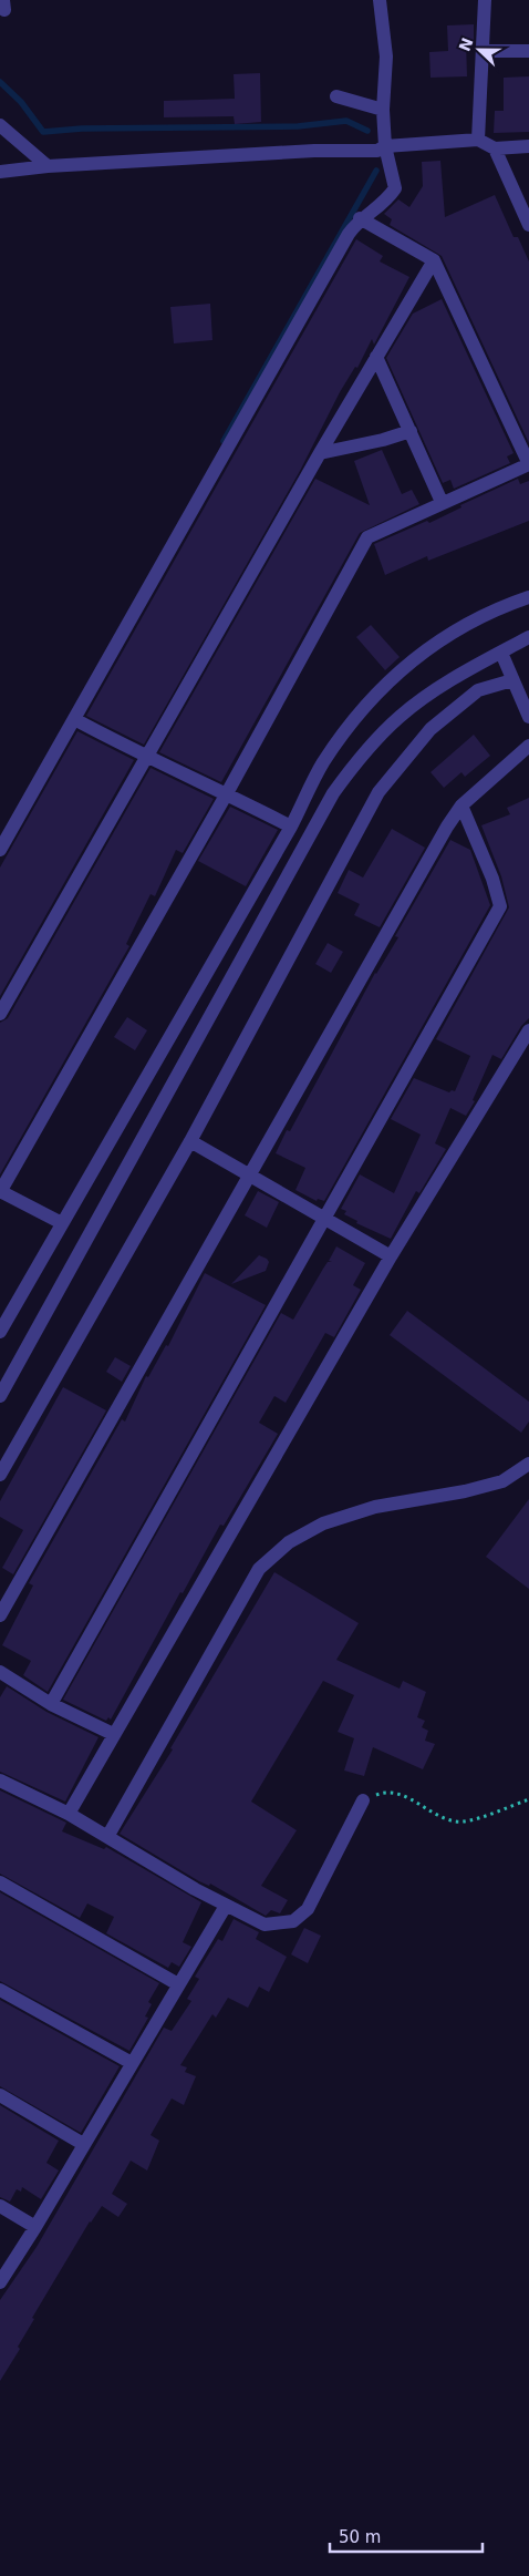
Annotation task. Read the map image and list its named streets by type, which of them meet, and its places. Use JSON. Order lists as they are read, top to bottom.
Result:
{
  "scale_bar": "50 m",
  "north": "left"
}
